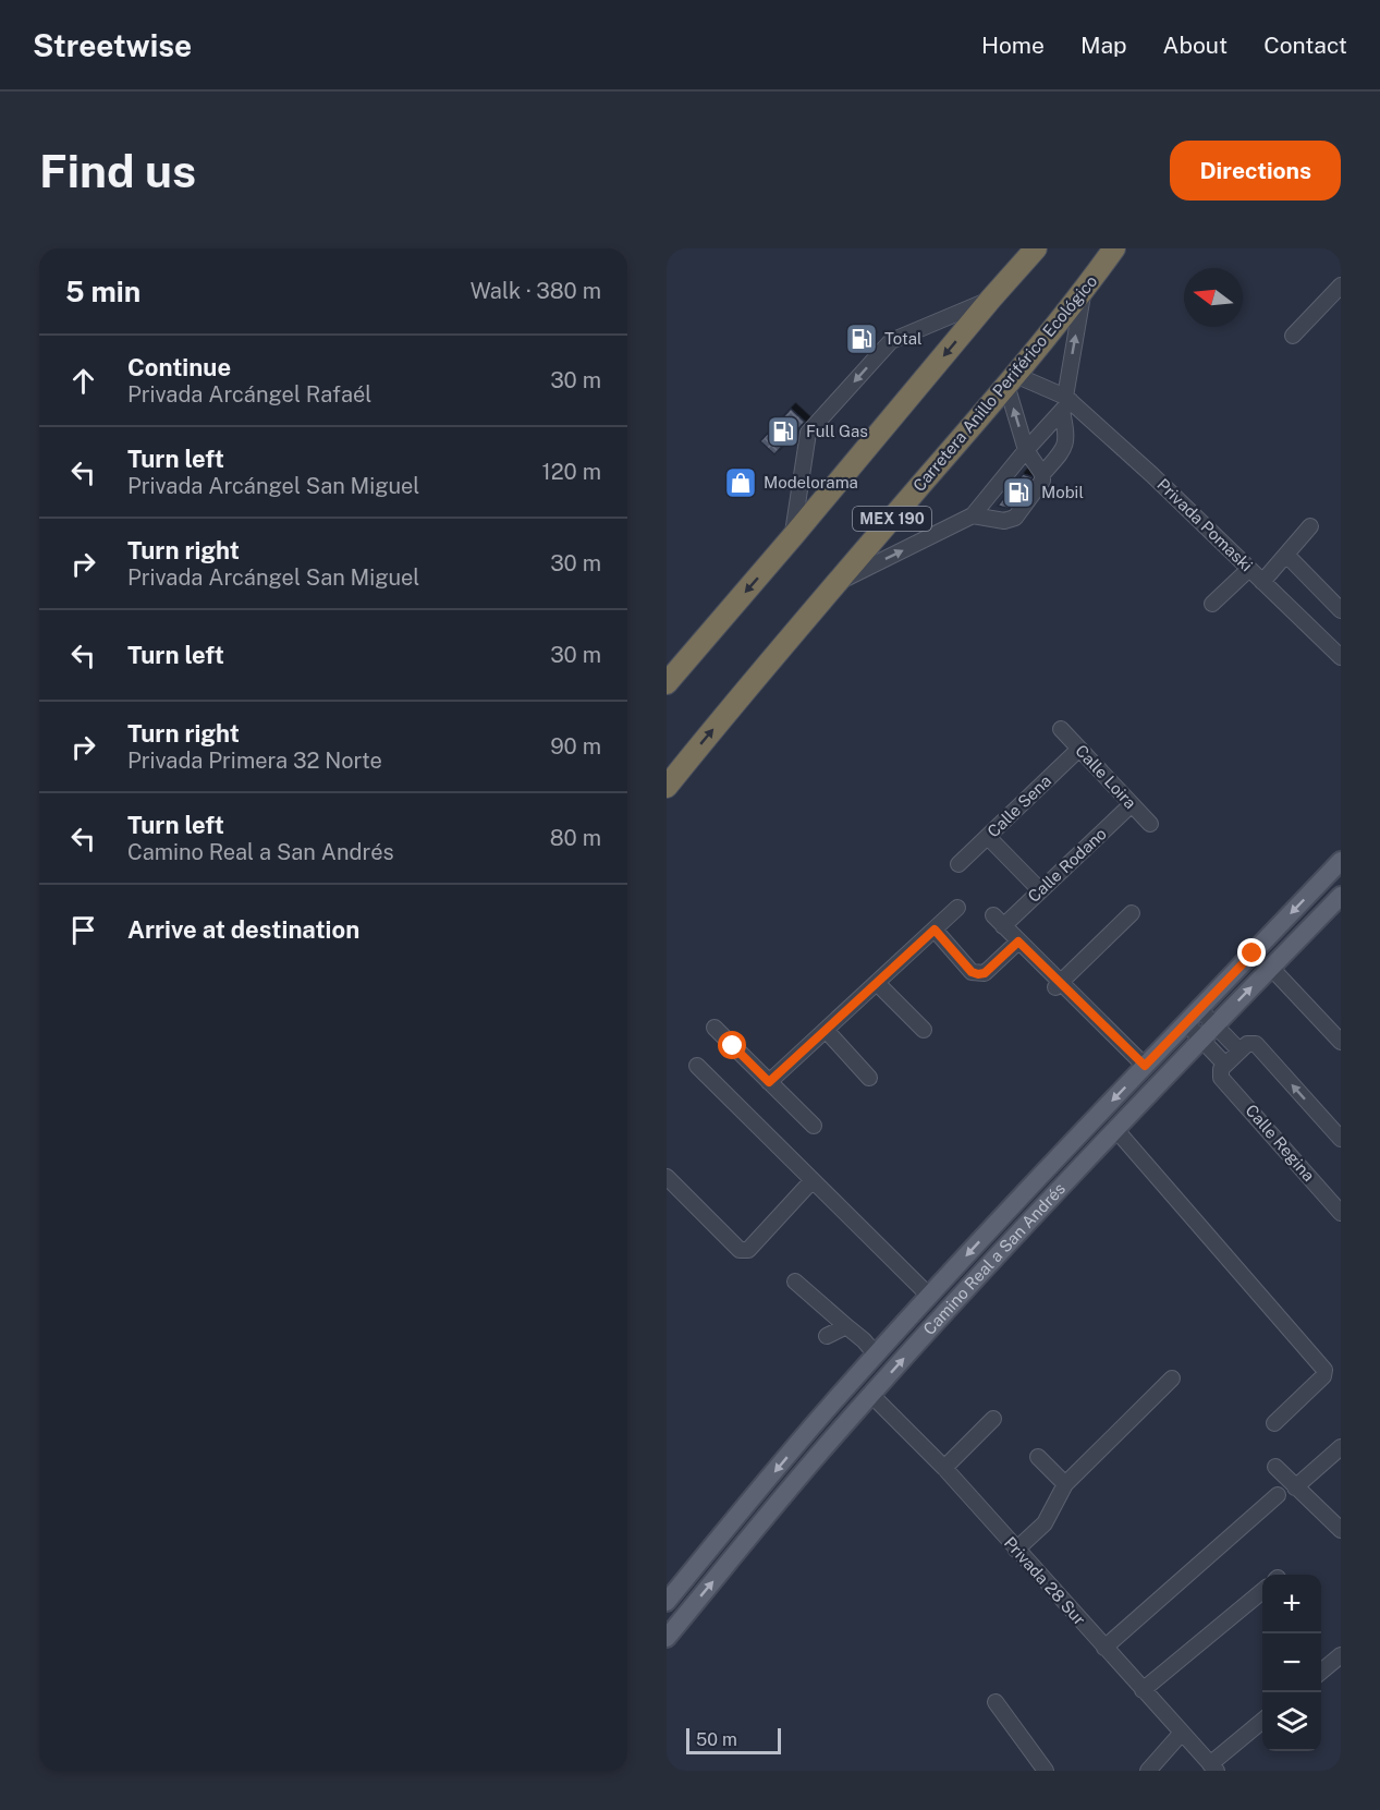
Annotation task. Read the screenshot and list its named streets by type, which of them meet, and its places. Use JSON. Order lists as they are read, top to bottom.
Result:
{
  "streets": {
    "highway": ["Carretera Anillo Periférico Ecológico", "MEX 190"],
    "main road": ["Camino Real a San Andrés"],
    "street": [
      "Privada Pomaski",
      "Calle Loira",
      "Calle Sena",
      "Calle Rodano",
      "Calle Regina",
      "Privada 28 Sur"
    ]
  },
  "crossings": [
    ["Carretera Anillo Periférico Ecológico", "Privada Pomaski"],
    ["Calle Loira", "Calle Sena"],
    ["Calle Loira", "Calle Rodano"],
    ["Calle Regina", "Camino Real a San Andrés"],
    ["Camino Real a San Andrés", "Privada 28 Sur"]
  ],
  "places": {
    "fuel station": ["Total", "Full Gas", "Mobil"],
    "shop": ["Modelorama"]
  },
  "scale_bar": "50 m",
  "north": "left",
  "page": {
    "header": "Streetwise",
    "nav": [
      "Home",
      "Map",
      "About",
      "Contact"
    ],
    "buttons": "Directions",
    "title": "Find us",
    "heading": ["5 min", "Walk · 380 m"],
    "list": [
      ["Continue", "Privada Arcángel Rafaél", "30 m"],
      ["Turn left", "Privada Arcángel San Miguel", "120 m"],
      ["Turn right", "Privada Arcángel San Miguel", "30 m"],
      ["Turn left", "30 m"],
      ["Turn right", "Privada Primera 32 Norte", "90 m"],
      ["Turn left", "Camino Real a San Andrés", "80 m"],
      "Arrive at destination"
    ],
    "map_buttons": ["+", "−"],
    "scale": "50 m"
  }
}
